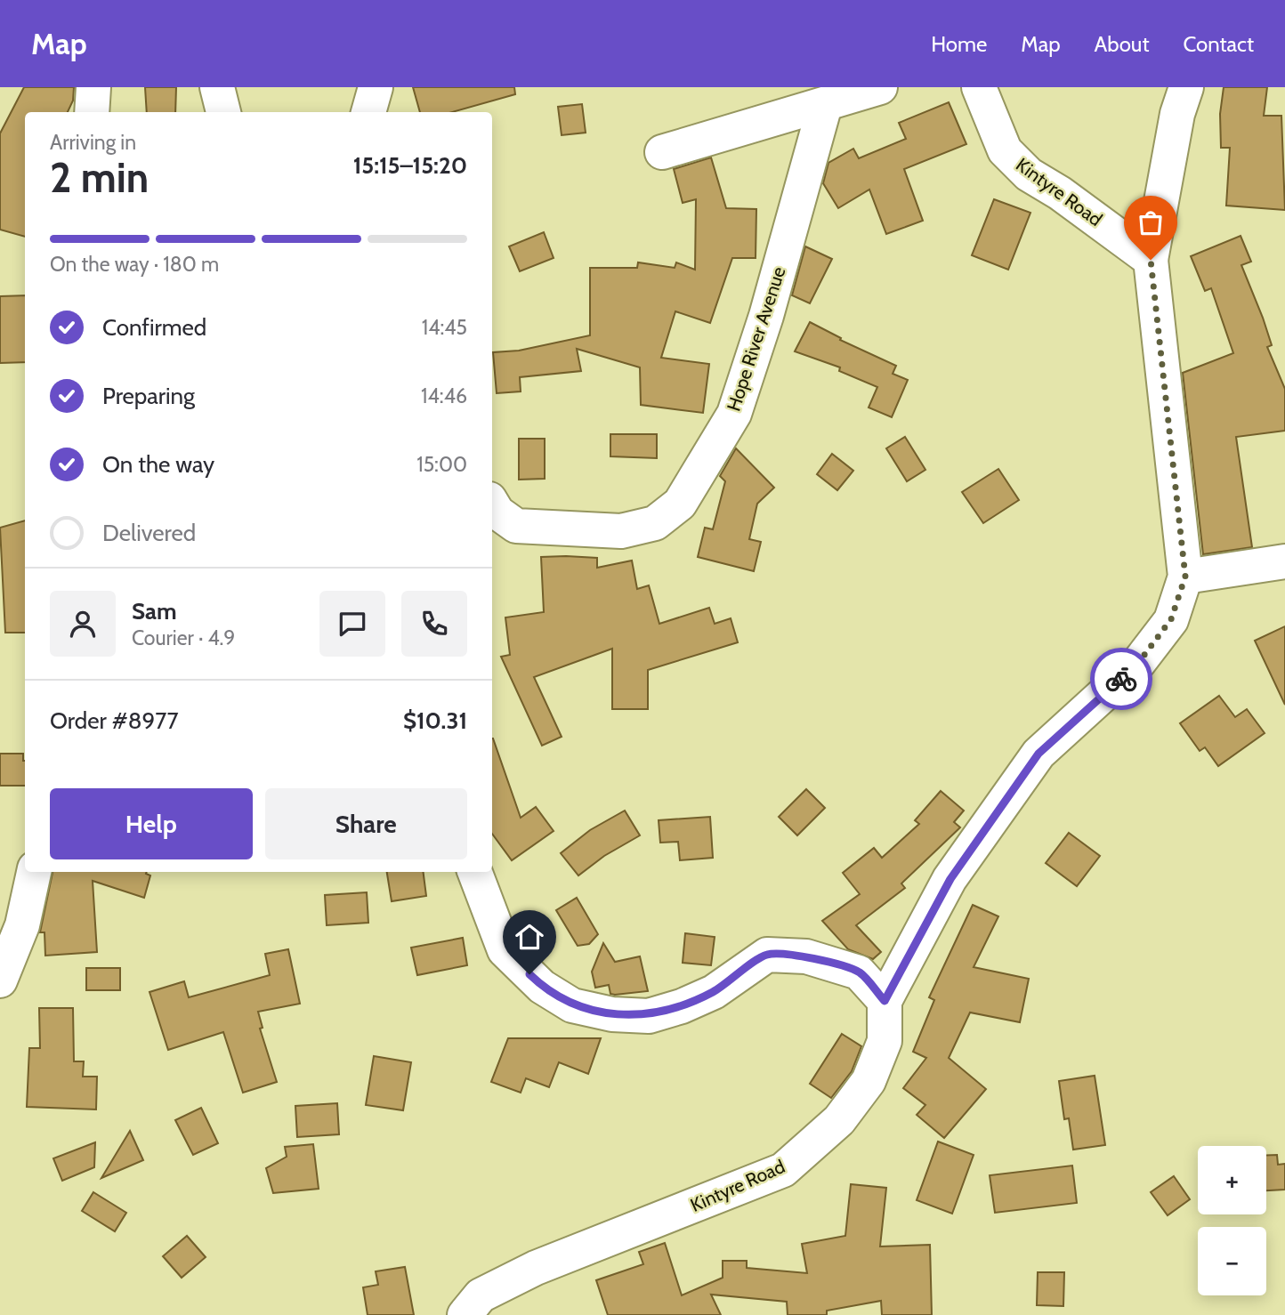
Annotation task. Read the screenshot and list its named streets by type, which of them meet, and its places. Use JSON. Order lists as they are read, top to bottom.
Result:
{
  "streets": {
    "street": ["Kintyre Road", "Hope River Avenue"]
  },
  "page": {
    "header": "Map",
    "nav": [
      "Home",
      "Map",
      "About",
      "Contact"
    ],
    "heading": ["2 min", "Arriving in", "15:15–15:20"],
    "panel": [
      "Sam",
      "Courier · 4.9",
      "Order #8977",
      "$10.31"
    ],
    "bar": "On the way · 180 m",
    "list": [
      ["Confirmed", "14:45"],
      ["Preparing", "14:46"],
      ["On the way", "15:00"],
      "Delivered"
    ],
    "buttons": ["Help", "Share"],
    "map_buttons": ["+", "−"]
  }
}
